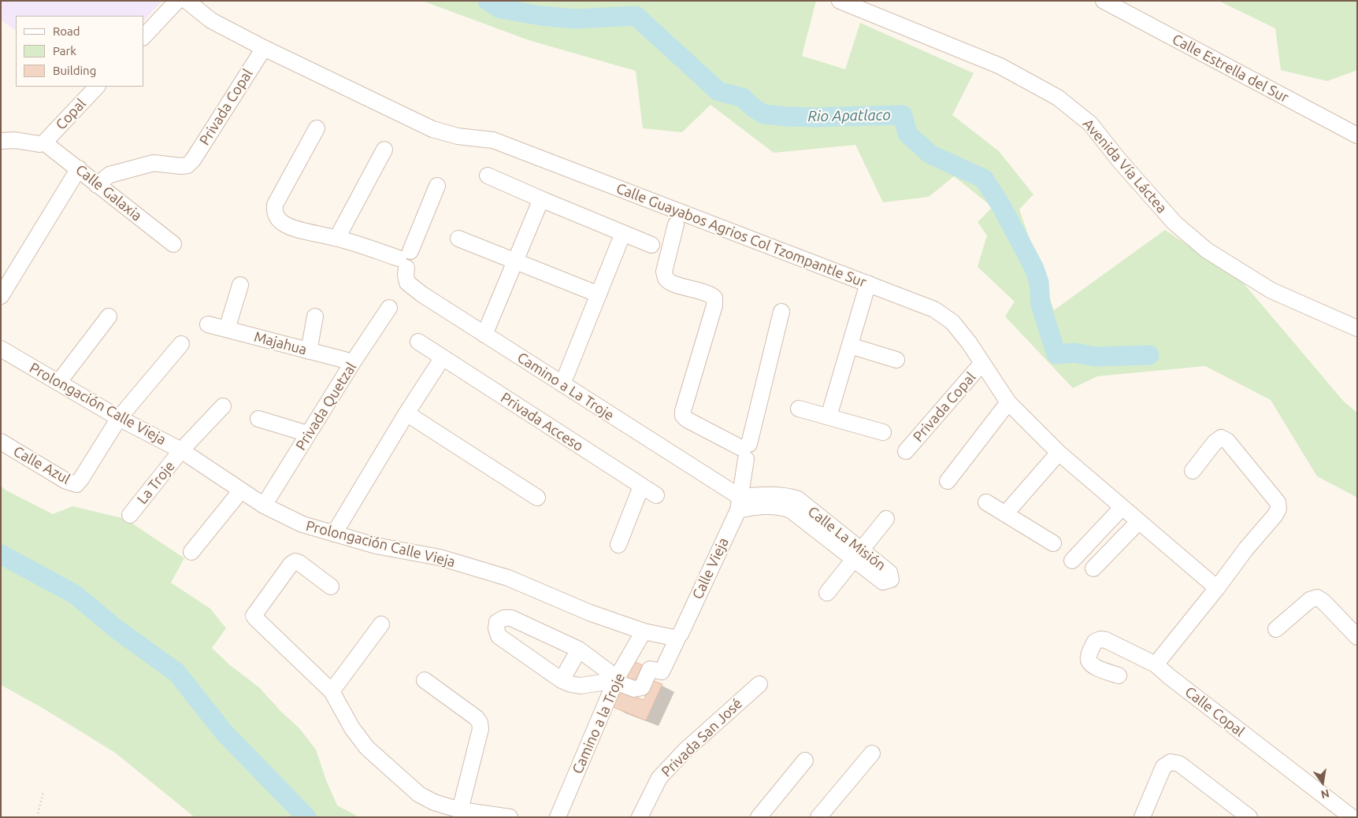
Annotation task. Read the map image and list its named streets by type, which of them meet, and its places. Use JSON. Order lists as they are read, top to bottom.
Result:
{
  "streets": {
    "street": [
      "Calle Estrella del Sur",
      "Privada Copal",
      "Copal",
      "Avenida Vía Láctea",
      "Calle Galaxia",
      "Calle Guayabos Agrios Col Tzompantle Sur",
      "Majahua",
      "Camino a La Troje",
      "Prolongación Calle Vieja",
      "Privada Quetzal",
      "Privada Acceso",
      "Calle Azul",
      "La Troje",
      "Calle La Misión",
      "Calle Vieja",
      "Calle Copal",
      "Camino a la Troje",
      "Privada San José"
    ]
  },
  "crossings": [
    ["Privada Copal", "Calle Galaxia"],
    ["Privada Copal", "Calle Guayabos Agrios Col Tzompantle Sur"],
    ["Copal", "Calle Galaxia"],
    ["Majahua", "Privada Quetzal"],
    ["Camino a La Troje", "Calle La Misión"],
    ["Camino a La Troje", "Calle Vieja"],
    ["Prolongación Calle Vieja", "Privada Quetzal"],
    ["Prolongación Calle Vieja", "Calle Azul"],
    ["Prolongación Calle Vieja", "La Troje"],
    ["Prolongación Calle Vieja", "Calle Vieja"],
    ["Prolongación Calle Vieja", "Camino a la Troje"],
    ["Calle La Misión", "Calle Vieja"],
    ["Calle Vieja", "Camino a la Troje"]
  ],
  "water": ["Rio Apatlaco"],
  "legend": ["Road", "Park", "Building"],
  "north": "bottom"
}
